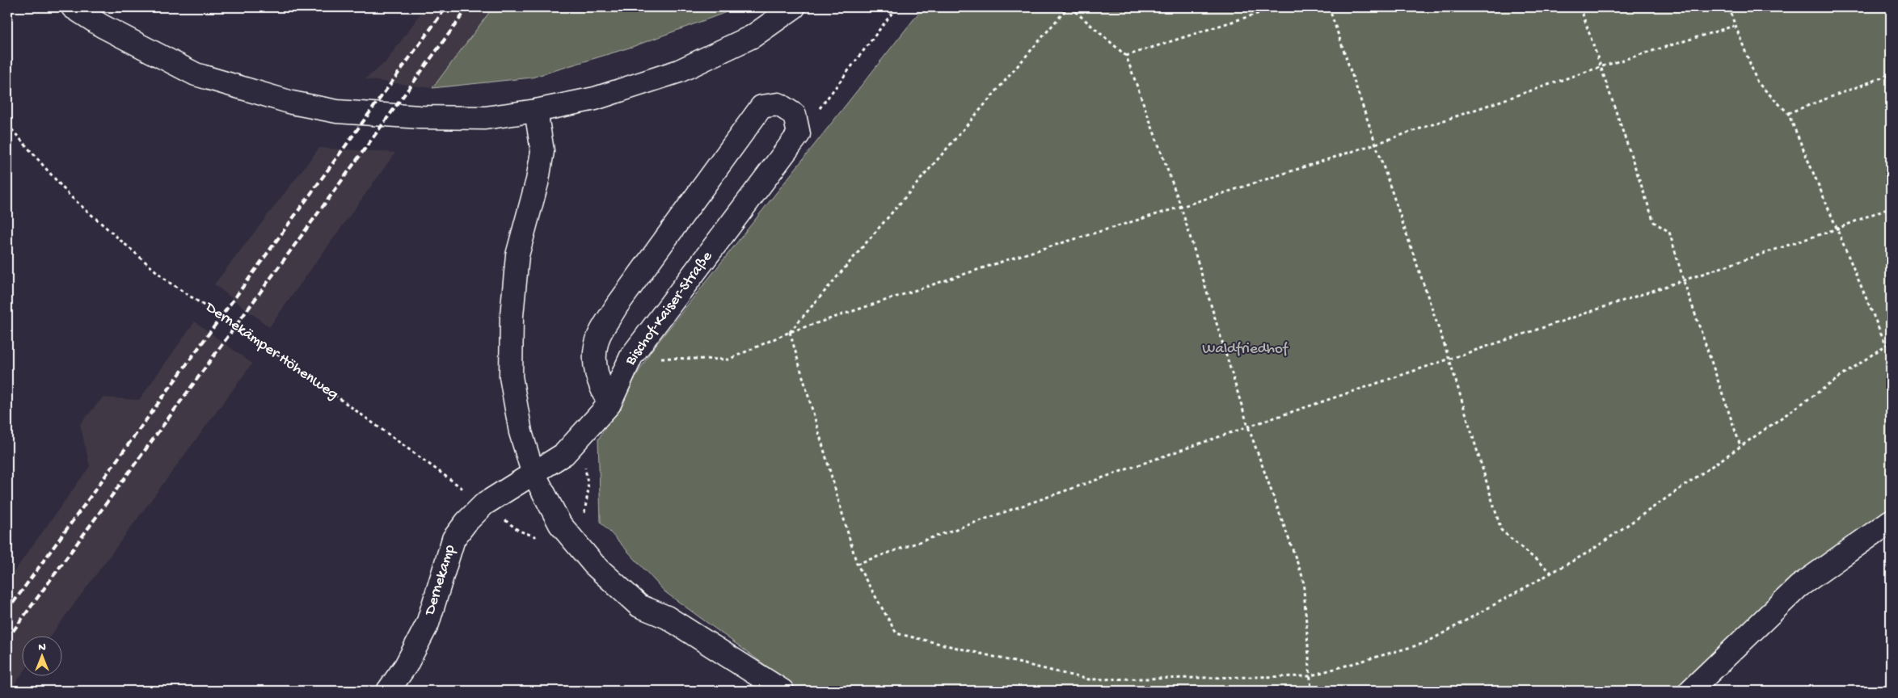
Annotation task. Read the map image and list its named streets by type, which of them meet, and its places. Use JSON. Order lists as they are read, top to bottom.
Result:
{
  "streets": {
    "street": ["Bischof-Kaiser-Straße", "Dernekamp"],
    "path": ["Dernekämper Höhenweg"]
  },
  "crossings": [
    ["Bischof-Kaiser-Straße", "Dernekämper Höhenweg"],
    ["Bischof-Kaiser-Straße", "Dernekamp"],
    ["Dernekämper Höhenweg", "Dernekamp"]
  ],
  "parks": ["Waldfriedhof"],
  "north": "top"
}
